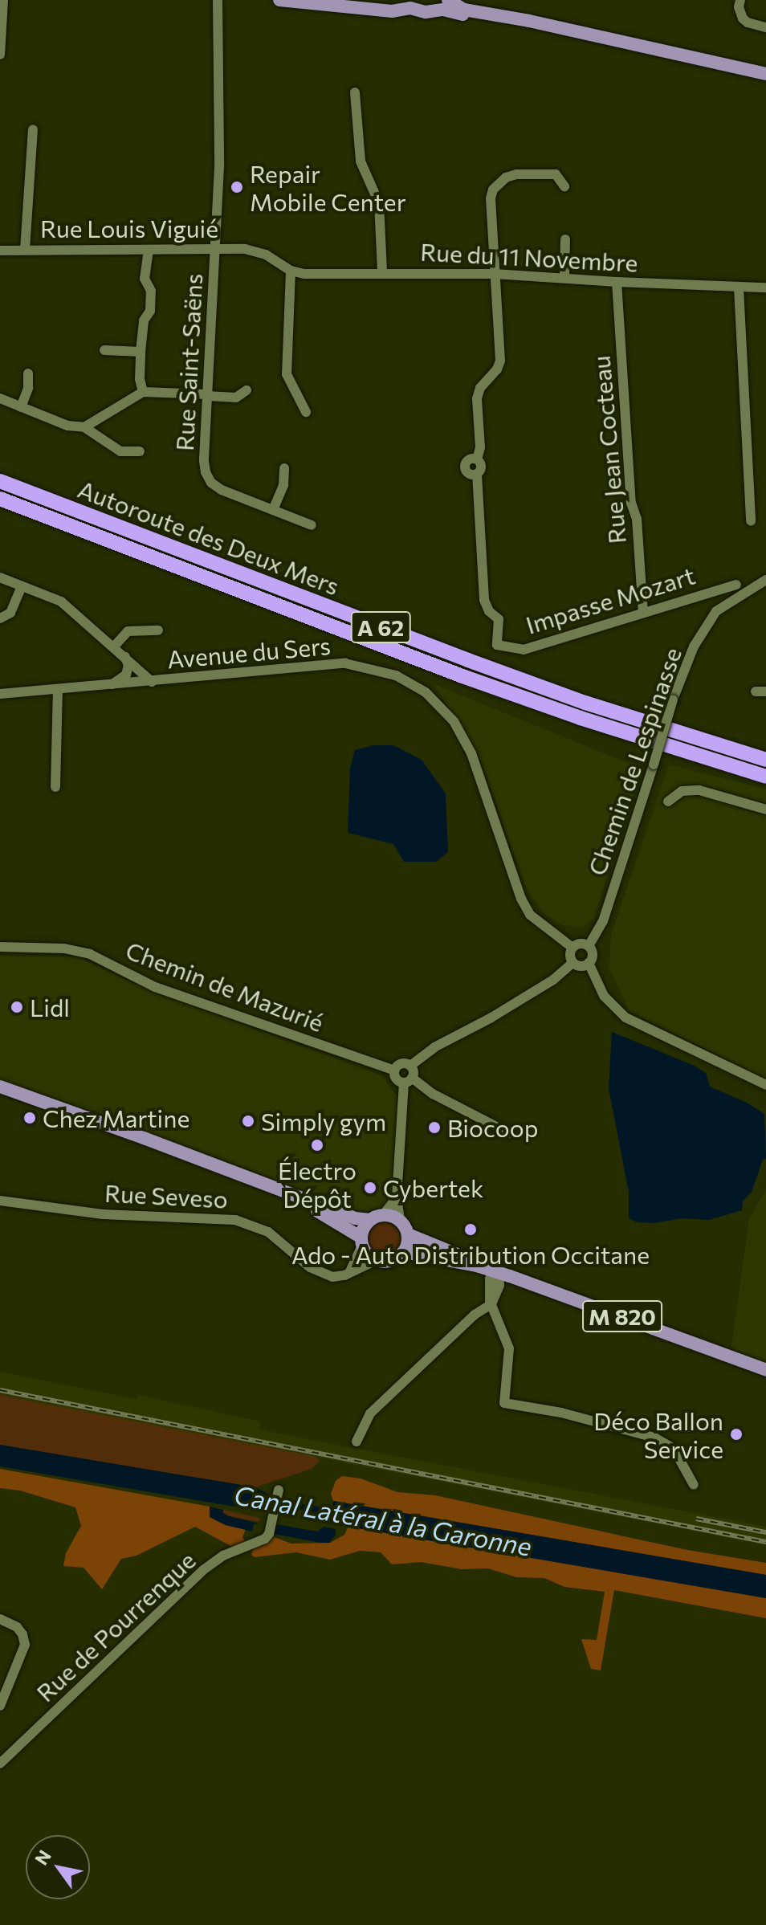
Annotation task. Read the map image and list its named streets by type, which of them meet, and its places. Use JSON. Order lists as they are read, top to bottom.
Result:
{
  "streets": {
    "highway": ["Autoroute des Deux Mers", "A 62"],
    "main road": ["M 820"],
    "street": [
      "Rue Louis Viguié",
      "Rue du 11 Novembre",
      "Rue Saint-Saëns",
      "Rue Jean Cocteau",
      "Impasse Mozart",
      "Avenue du Sers",
      "Chemin de Lespinasse",
      "Chemin de Mazurié",
      "Rue Seveso",
      "Rue de Pourrenque"
    ]
  },
  "crossings": [
    ["Rue Louis Viguié", "Rue du 11 Novembre"],
    ["Rue Louis Viguié", "Rue Saint-Saëns"],
    ["Rue du 11 Novembre", "Rue Jean Cocteau"],
    ["Rue du 11 Novembre", "Impasse Mozart"],
    ["Rue Jean Cocteau", "Impasse Mozart"],
    ["Avenue du Sers", "Chemin de Lespinasse"],
    ["Rue Seveso", "M 820"]
  ],
  "water": ["Canal Latéral à la Garonne"],
  "places": [
    "Repair Mobile Center",
    "Lidl",
    "Chez Martine",
    "Simply gym",
    "Biocoop",
    "Électro Dépôt",
    "Cybertek",
    "Ado - Auto Distribution Occitane",
    "Déco Ballon Service"
  ],
  "north": "top left"
}
